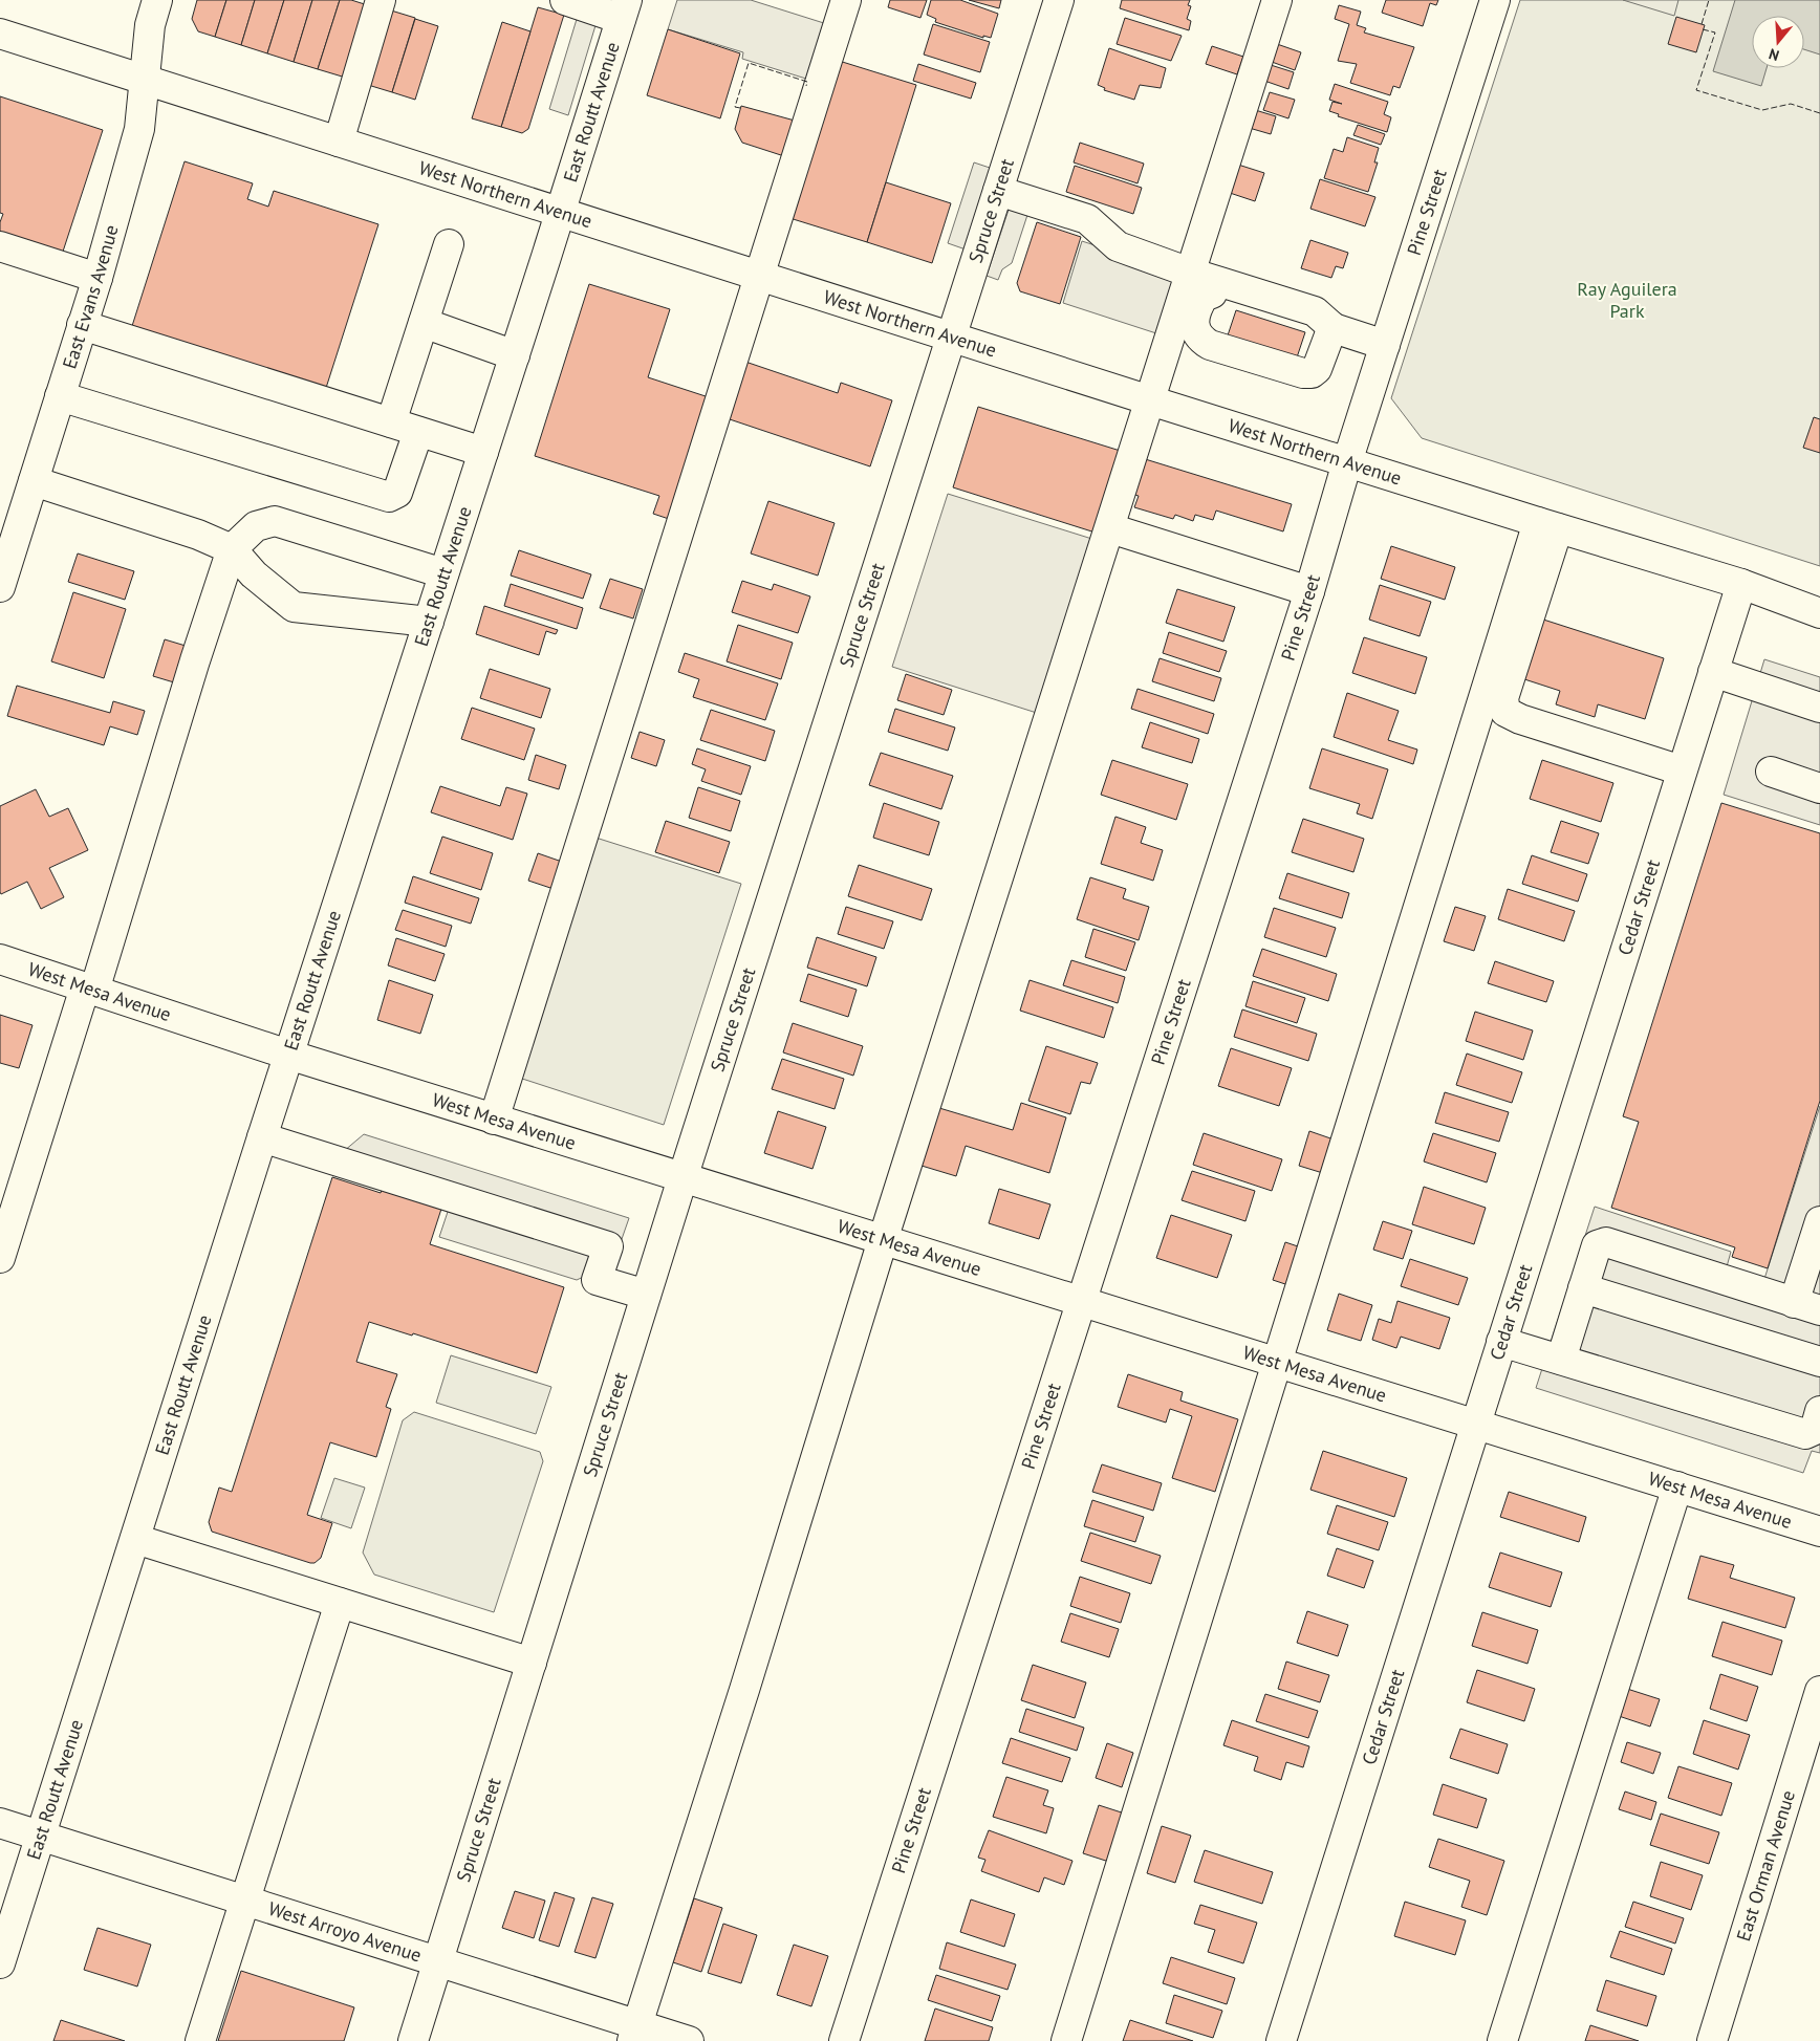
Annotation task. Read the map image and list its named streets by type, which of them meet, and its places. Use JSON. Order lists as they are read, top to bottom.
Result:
{
  "streets": {
    "street": [
      "East Routt Avenue",
      "West Northern Avenue",
      "Spruce Street",
      "Pine Street",
      "East Evans Avenue",
      "Cedar Street",
      "West Mesa Avenue",
      "East Orman Avenue",
      "West Arroyo Avenue"
    ]
  },
  "crossings": [
    ["East Routt Avenue", "West Northern Avenue"],
    ["East Routt Avenue", "West Mesa Avenue"],
    ["East Routt Avenue", "West Arroyo Avenue"],
    ["West Northern Avenue", "Spruce Street"],
    ["West Northern Avenue", "Pine Street"],
    ["West Northern Avenue", "East Evans Avenue"],
    ["West Northern Avenue", "Cedar Street"],
    ["Spruce Street", "West Mesa Avenue"],
    ["Spruce Street", "West Arroyo Avenue"],
    ["Pine Street", "West Mesa Avenue"],
    ["Cedar Street", "West Mesa Avenue"]
  ],
  "parks": ["Ray Aguilera Park"],
  "north": "bottom"
}
